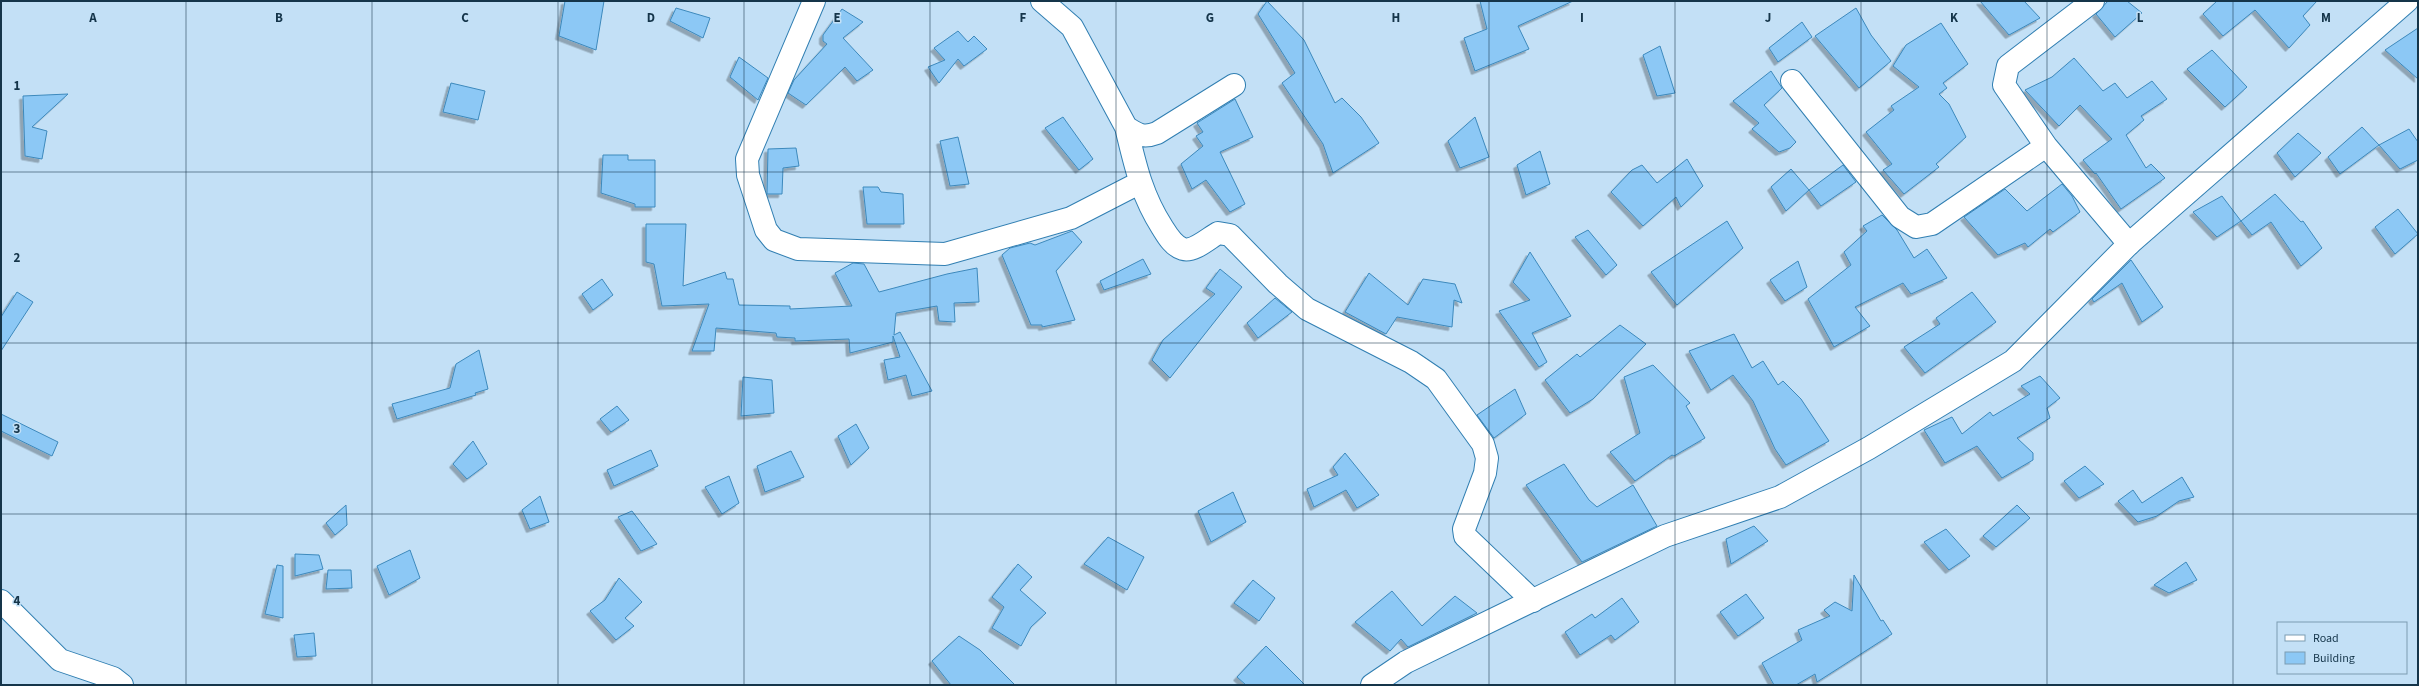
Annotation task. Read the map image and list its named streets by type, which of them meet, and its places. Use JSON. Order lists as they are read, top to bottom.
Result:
{
  "legend": ["Road", "Building"],
  "grid": {
    "columns": [
      "A",
      "B",
      "C",
      "D",
      "E",
      "F",
      "G",
      "H",
      "I",
      "J",
      "K",
      "L",
      "M"
    ],
    "rows": [
      "1",
      "2",
      "3",
      "4"
    ]
  }
}
